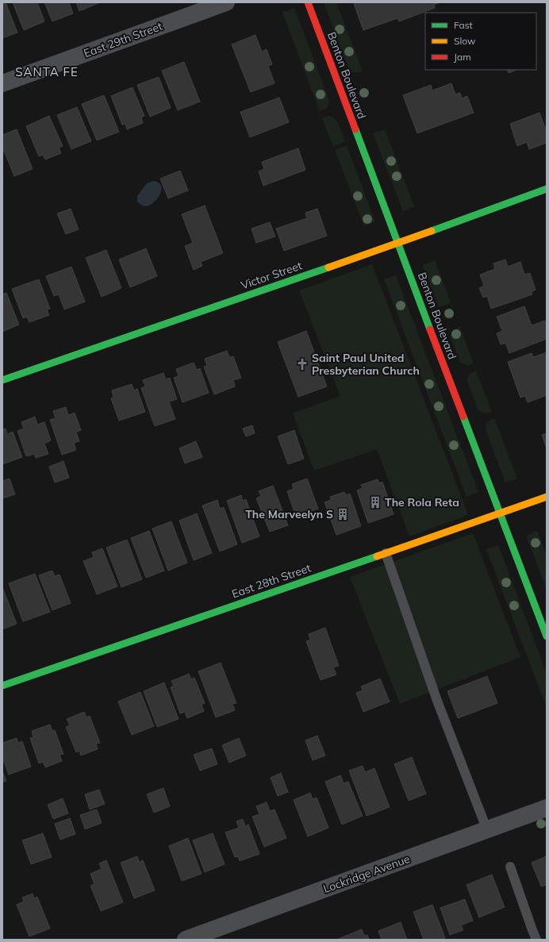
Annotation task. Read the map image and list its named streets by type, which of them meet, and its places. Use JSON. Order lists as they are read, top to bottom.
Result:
{
  "streets": {
    "street": [
      "East 29th Street",
      "Benton Boulevard",
      "Victor Street",
      "East 28th Street",
      "Lockridge Avenue"
    ]
  },
  "crossings": [
    ["Benton Boulevard", "Victor Street"],
    ["Benton Boulevard", "East 28th Street"]
  ],
  "districts": ["SANTA FE"],
  "places": {
    "church": ["Saint Paul United Presbyterian Church"],
    "building": ["The Rola Reta", "The Marveelyn S"]
  },
  "legend": ["Fast", "Slow", "Jam"]
}
